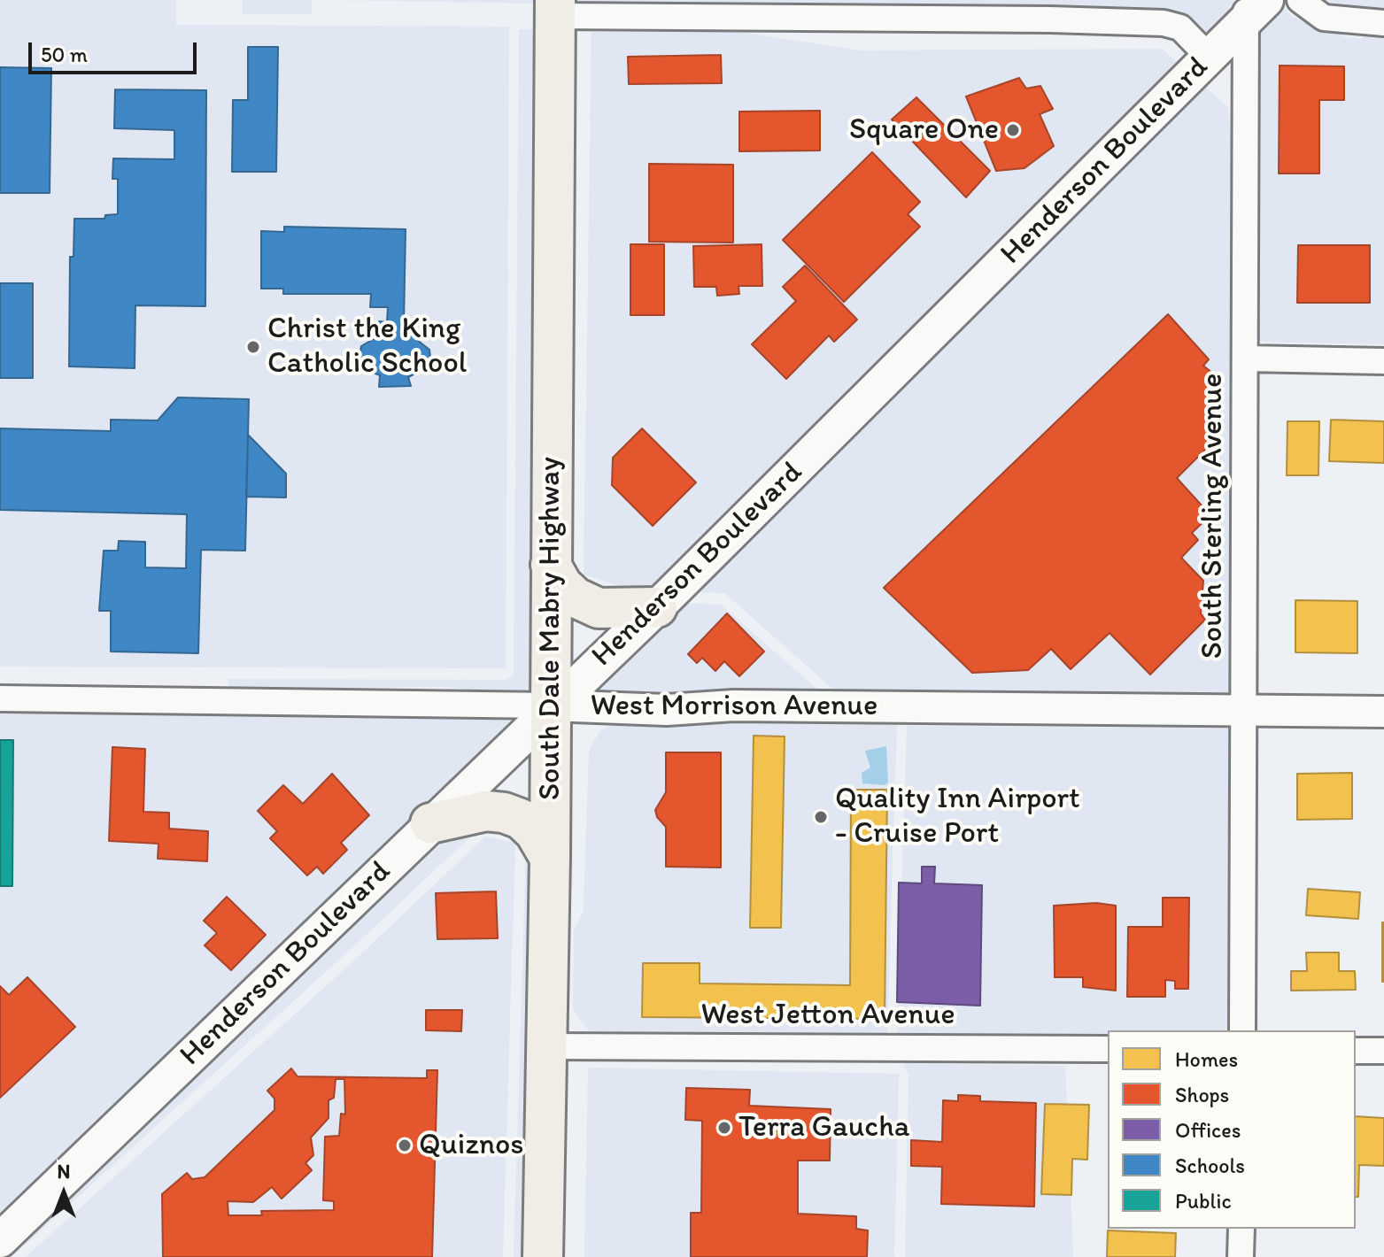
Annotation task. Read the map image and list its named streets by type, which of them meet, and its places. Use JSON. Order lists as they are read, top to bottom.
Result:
{
  "streets": {
    "main road": ["Henderson Boulevard", "South Dale Mabry Highway"],
    "street": ["South Sterling Avenue", "West Morrison Avenue", "West Jetton Avenue"]
  },
  "crossings": [
    ["Henderson Boulevard", "South Sterling Avenue"],
    ["Henderson Boulevard", "South Dale Mabry Highway"],
    ["Henderson Boulevard", "West Morrison Avenue"],
    ["South Sterling Avenue", "West Morrison Avenue"],
    ["South Dale Mabry Highway", "West Morrison Avenue"],
    ["South Dale Mabry Highway", "West Jetton Avenue"]
  ],
  "places": [
    "Square One",
    "Christ the King Catholic School",
    "Quality Inn Airport - Cruise Port",
    "Terra Gaucha",
    "Quiznos"
  ],
  "legend": [
    "Homes",
    "Shops",
    "Offices",
    "Schools",
    "Public"
  ],
  "scale_bar": "50 m",
  "north": "top"
}
